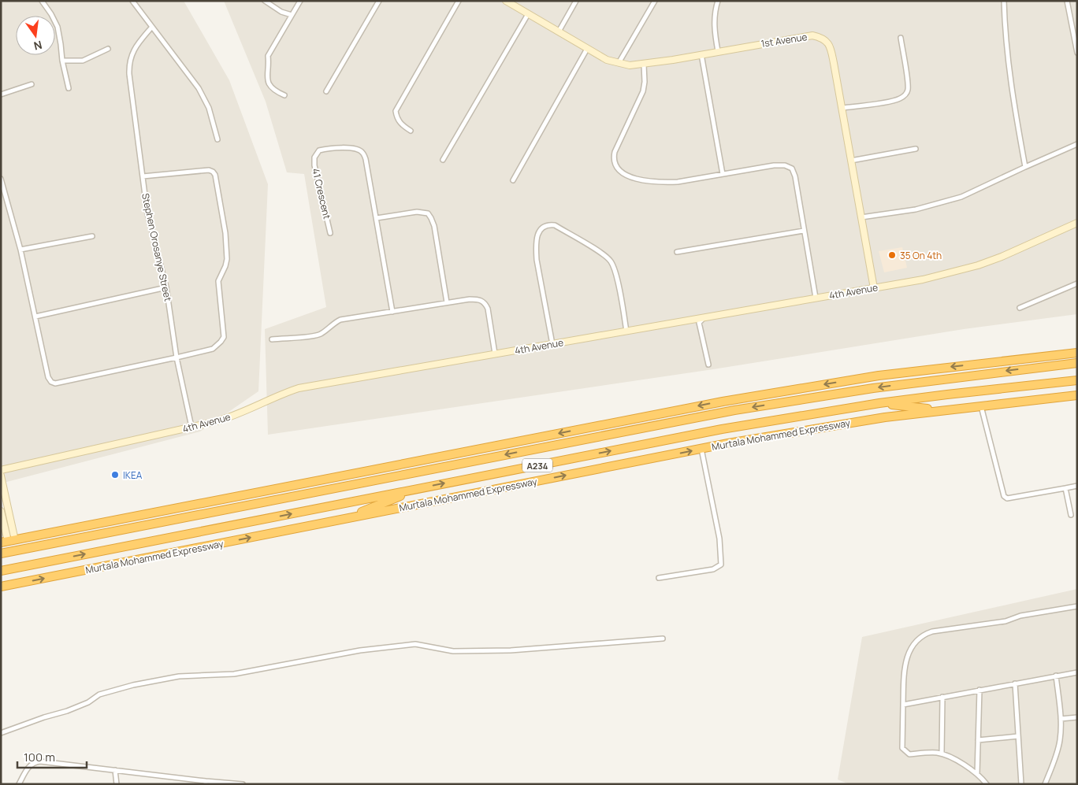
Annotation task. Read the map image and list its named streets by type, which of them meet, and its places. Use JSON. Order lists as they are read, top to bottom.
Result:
{
  "streets": {
    "highway": ["Murtala Mohammed Expressway", "A234"],
    "street": [
      "1st Avenue",
      "41 Crescent",
      "Stephen Orosanye Street",
      "4th Avenue"
    ]
  },
  "crossings": [
    ["1st Avenue", "4th Avenue"],
    ["Stephen Orosanye Street", "4th Avenue"]
  ],
  "places": ["35 On 4th", "IKEA"],
  "scale_bar": "100 m",
  "north": "bottom"
}
